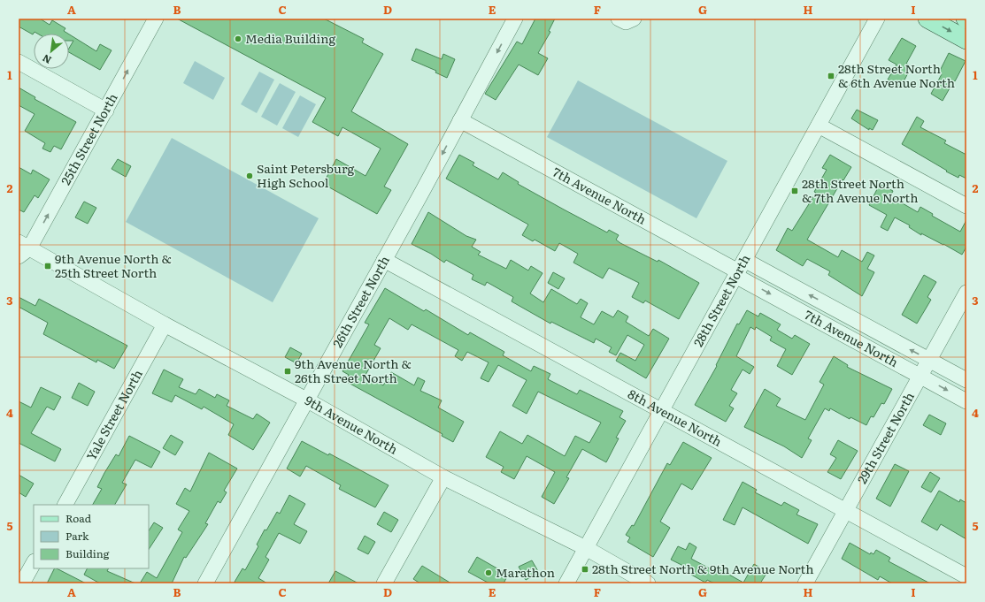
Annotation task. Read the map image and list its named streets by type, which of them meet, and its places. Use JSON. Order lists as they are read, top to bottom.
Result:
{
  "streets": {
    "street": [
      "25th Street North",
      "7th Avenue North",
      "28th Street North",
      "26th Street North",
      "Yale Street North",
      "8th Avenue North",
      "9th Avenue North",
      "29th Street North"
    ]
  },
  "crossings": [
    ["25th Street North", "9th Avenue North"],
    ["7th Avenue North", "28th Street North"],
    ["7th Avenue North", "26th Street North"],
    ["7th Avenue North", "29th Street North"],
    ["28th Street North", "8th Avenue North"],
    ["28th Street North", "9th Avenue North"],
    ["26th Street North", "8th Avenue North"],
    ["26th Street North", "9th Avenue North"],
    ["Yale Street North", "9th Avenue North"],
    ["8th Avenue North", "29th Street North"]
  ],
  "one_way": ["25th Street North", "26th Street North"],
  "places": {
    "other": ["Media Building", "Saint Petersburg High School", "Marathon"],
    "transit": [
      "28th Street North & 6th Avenue North",
      "28th Street North & 7th Avenue North",
      "9th Avenue North & 25th Street North",
      "9th Avenue North & 26th Street North",
      "28th Street North & 9th Avenue North"
    ]
  },
  "legend": ["Road", "Park", "Building"],
  "north": "bottom left",
  "grid": {
    "columns": [
      "A",
      "B",
      "C",
      "D",
      "E",
      "F",
      "G",
      "H",
      "I"
    ],
    "rows": [
      "1",
      "2",
      "3",
      "4",
      "5"
    ]
  }
}
